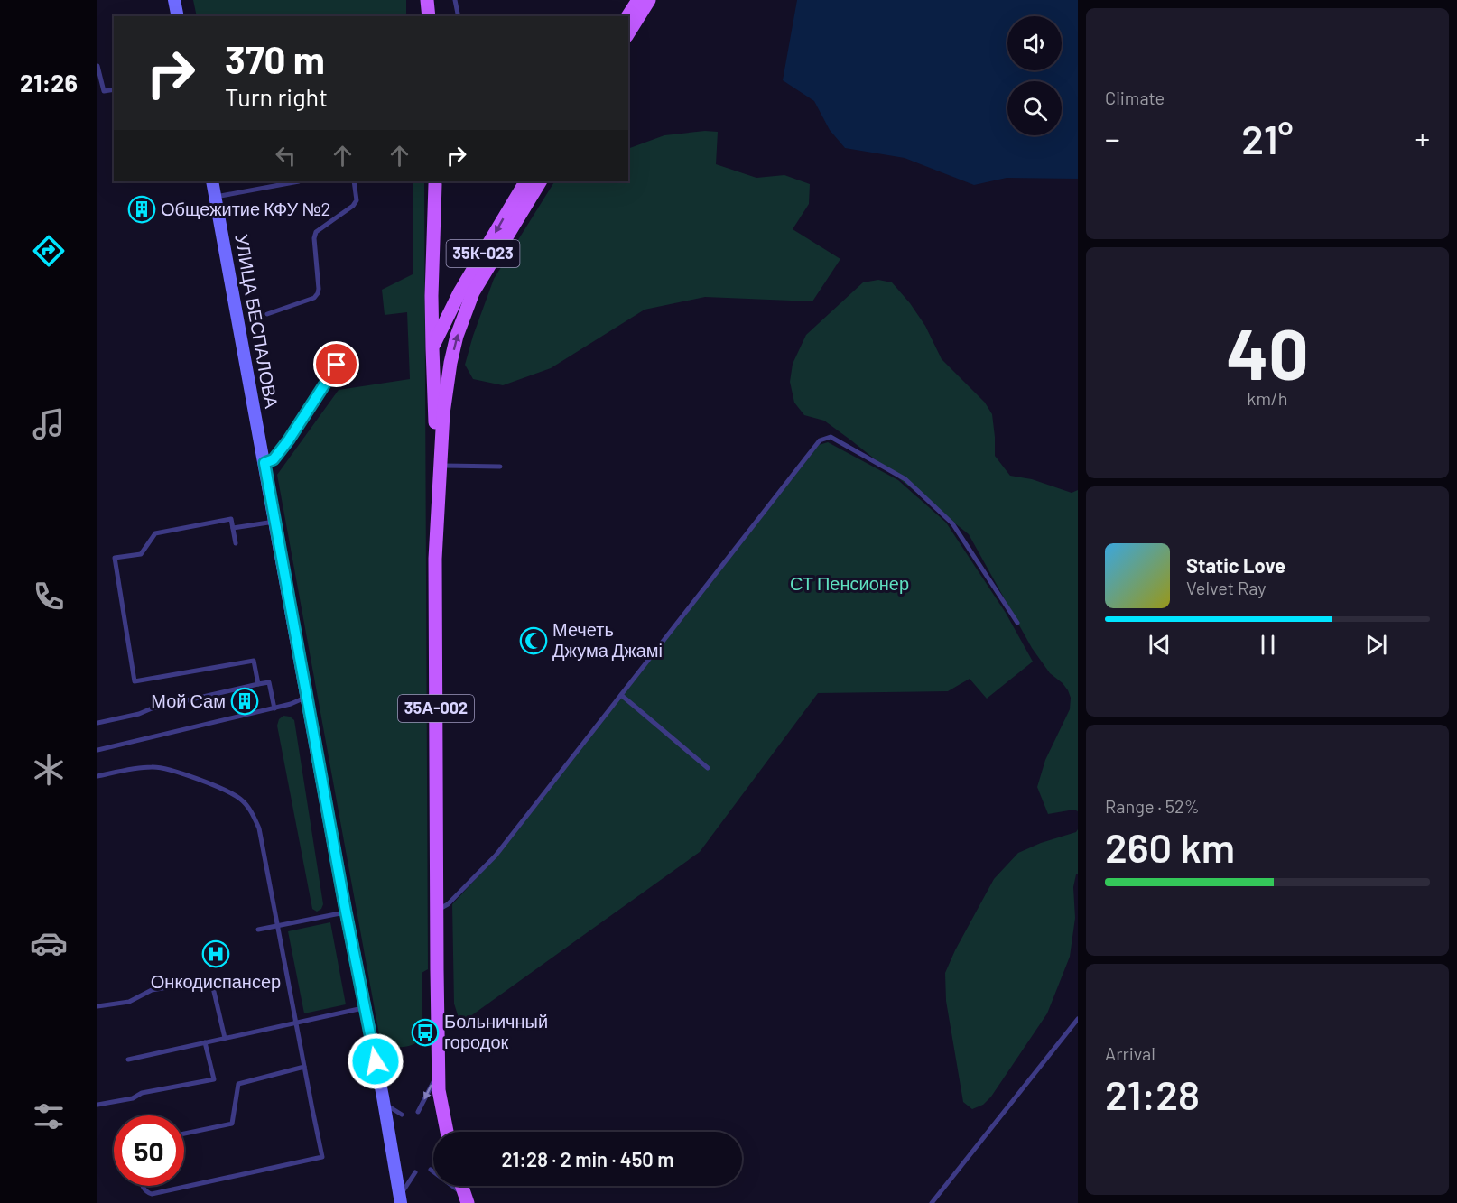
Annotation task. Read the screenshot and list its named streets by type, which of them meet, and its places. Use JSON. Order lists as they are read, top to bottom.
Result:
{
  "streets": {
    "main road": ["35К-023", "УЛИЦА БЕСПАЛОВА", "35А-002"]
  },
  "crossings": [
    ["35К-023", "35А-002"]
  ],
  "parks": ["СТ Пенсионер"],
  "places": {
    "building": ["Общежитие КФУ №2", "Мой Сам"],
    "mosque": ["Мечеть Джума Джамі"],
    "hospital": ["Онкодиспансер"],
    "bus stop": ["Больничный городок"]
  },
  "page": {
    "tabs": "21:26",
    "tile": [
      "Climate",
      ["40", "km/h"],
      ["Range · 52%", "260 km"],
      ["Arrival", "21:28"]
    ],
    "turn": ["370 m", "Turn right"],
    "heat": ["−", "21°", "+"],
    "song": ["Static Love", "Velvet Ray"],
    "limit": "50",
    "trip": "21:28 · 2 min · 450 m"
  }
}
